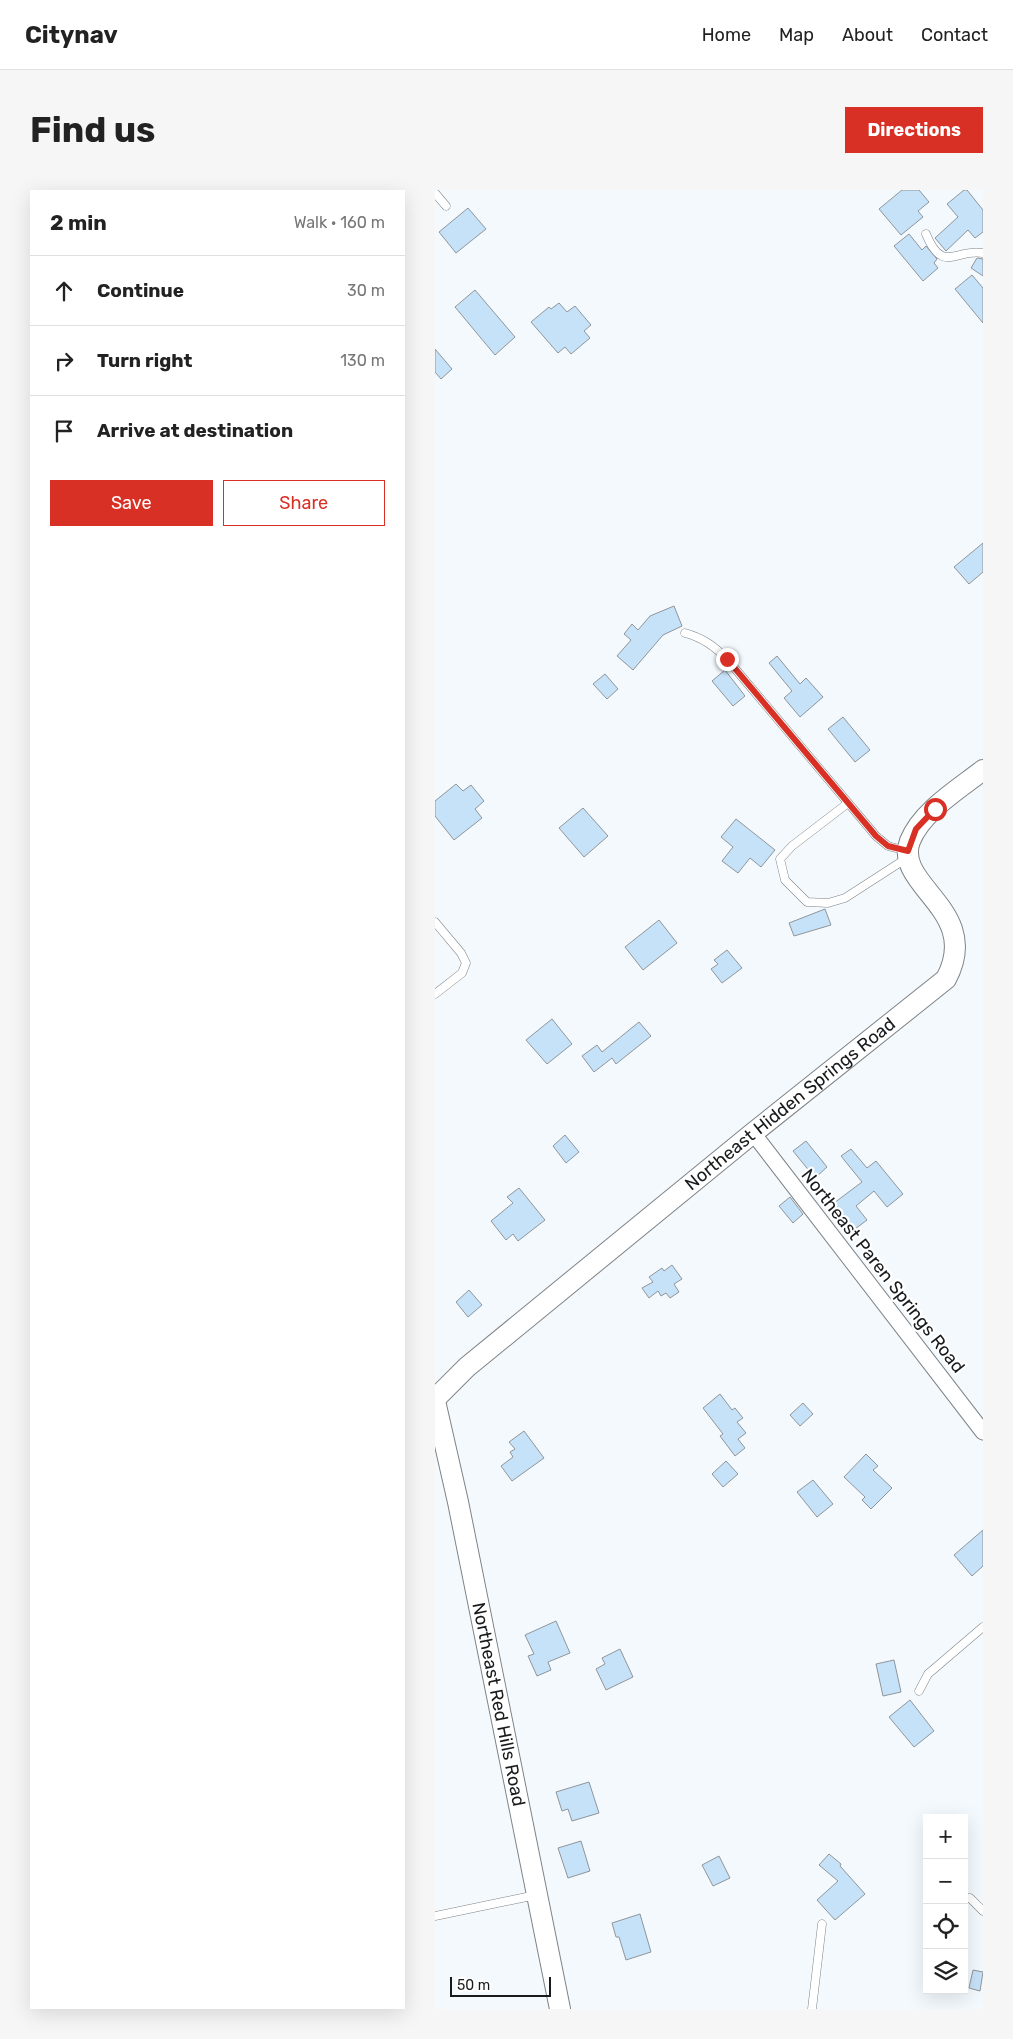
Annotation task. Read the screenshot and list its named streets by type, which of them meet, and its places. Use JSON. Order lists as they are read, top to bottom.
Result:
{
  "streets": {
    "street": ["Northeast Hidden Springs Road", "Northeast Paren Springs Road", "Northeast Red Hills Road"]
  },
  "crossings": [
    ["Northeast Hidden Springs Road", "Northeast Paren Springs Road"],
    ["Northeast Hidden Springs Road", "Northeast Red Hills Road"]
  ],
  "scale_bar": "50 m",
  "page": {
    "header": "Citynav",
    "nav": [
      "Home",
      "Map",
      "About",
      "Contact"
    ],
    "buttons": [
      "Directions",
      ["Save", "Share"]
    ],
    "title": "Find us",
    "heading": ["2 min", "Walk · 160 m"],
    "list": [
      ["Continue", "30 m"],
      ["Turn right", "130 m"],
      "Arrive at destination"
    ],
    "map_buttons": ["+", "−"],
    "scale": "50 m"
  }
}
